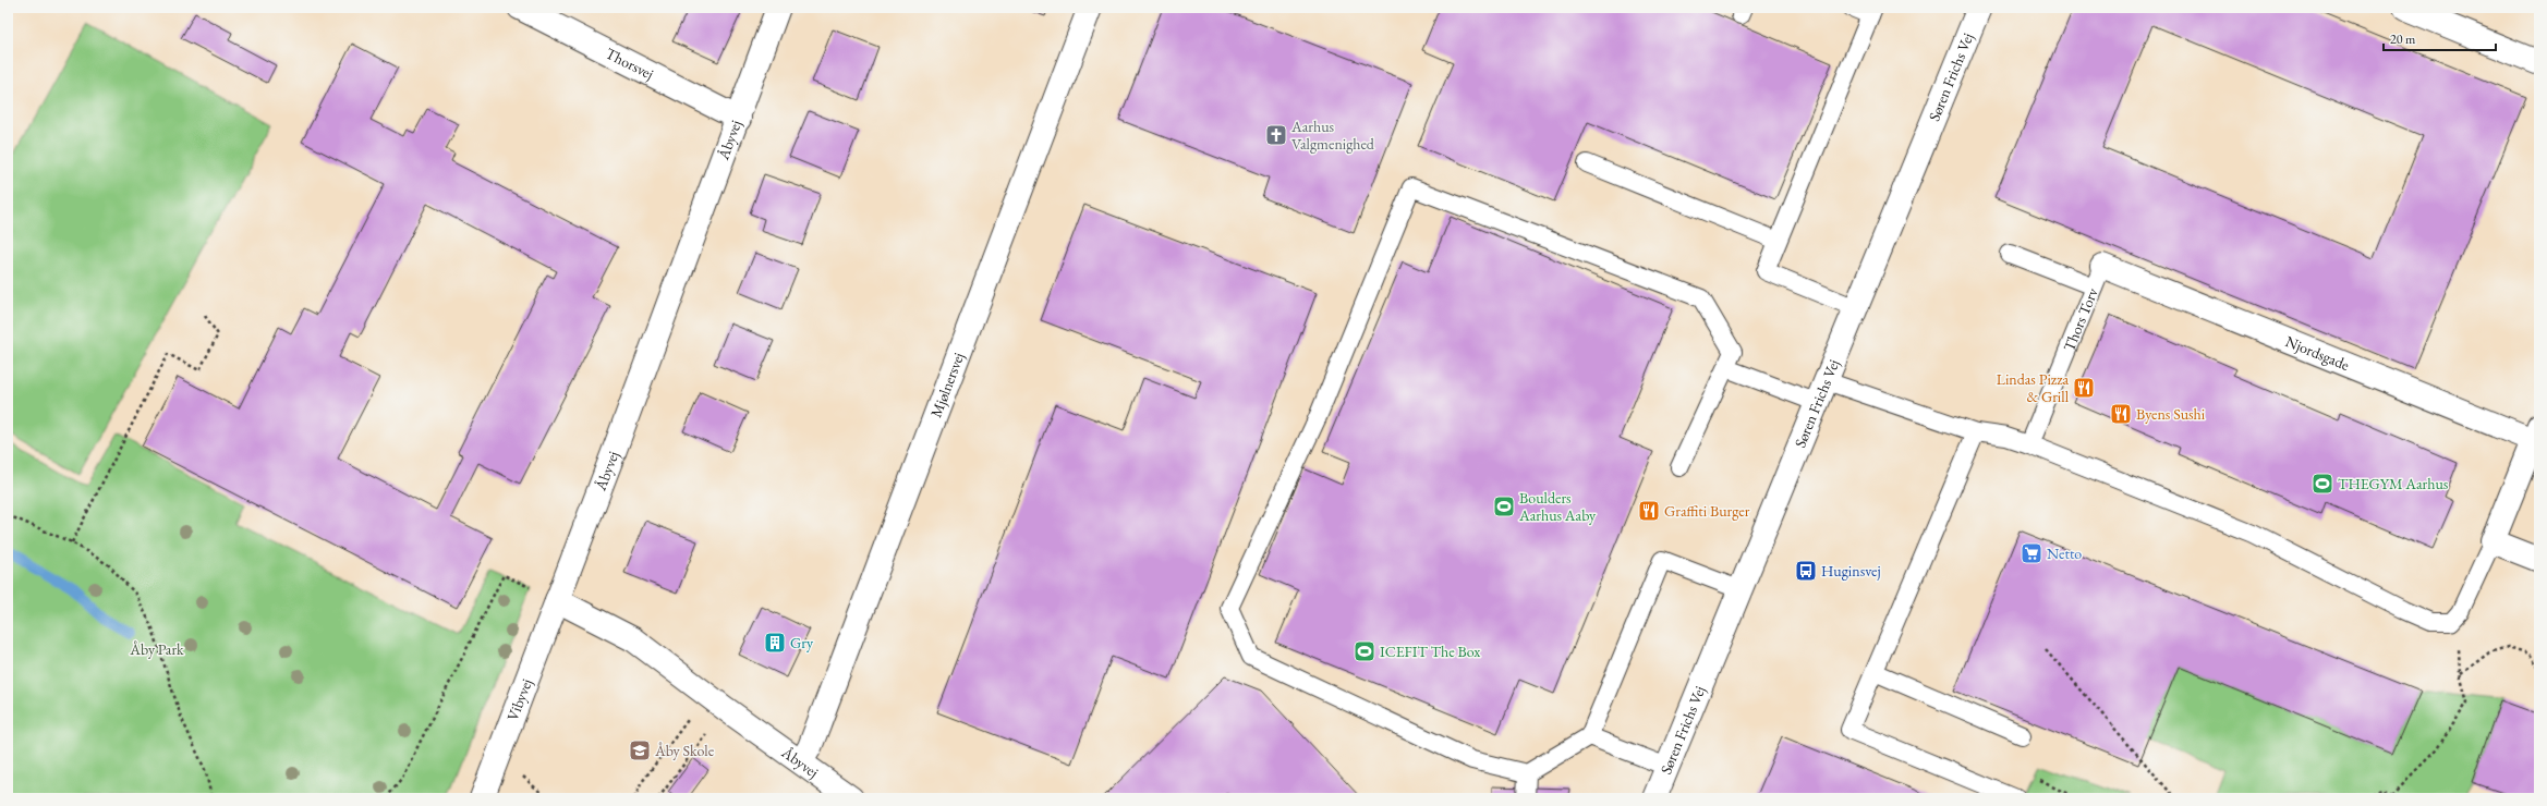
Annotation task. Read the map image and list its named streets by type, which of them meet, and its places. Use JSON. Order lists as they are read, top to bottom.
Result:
{
  "streets": {
    "street": [
      "Thorsvej",
      "Søren Frichs Vej",
      "Åbyvej",
      "Njordsgade",
      "Mjølnersvej",
      "Vibyvej"
    ],
    "lane": ["Thors Torv"]
  },
  "crossings": [
    ["Thorsvej", "Åbyvej"],
    ["Åbyvej", "Mjølnersvej"],
    ["Åbyvej", "Vibyvej"],
    ["Thors Torv", "Njordsgade"]
  ],
  "parks": ["Åby Park"],
  "places": {
    "church": ["Aarhus Valgmenighed"],
    "restaurant": ["Lindas Pizza & Grill", "Byens Sushi", "Graffiti Burger"],
    "sports": ["THEGYM Aarhus", "Boulders Aarhus Aaby", "ICEFIT The Box"],
    "supermarket": ["Netto"],
    "bus stop": ["Huginsvej"],
    "building": ["Gry"],
    "school or university": ["Åby Skole"]
  },
  "scale_bar": "20 m"
}
